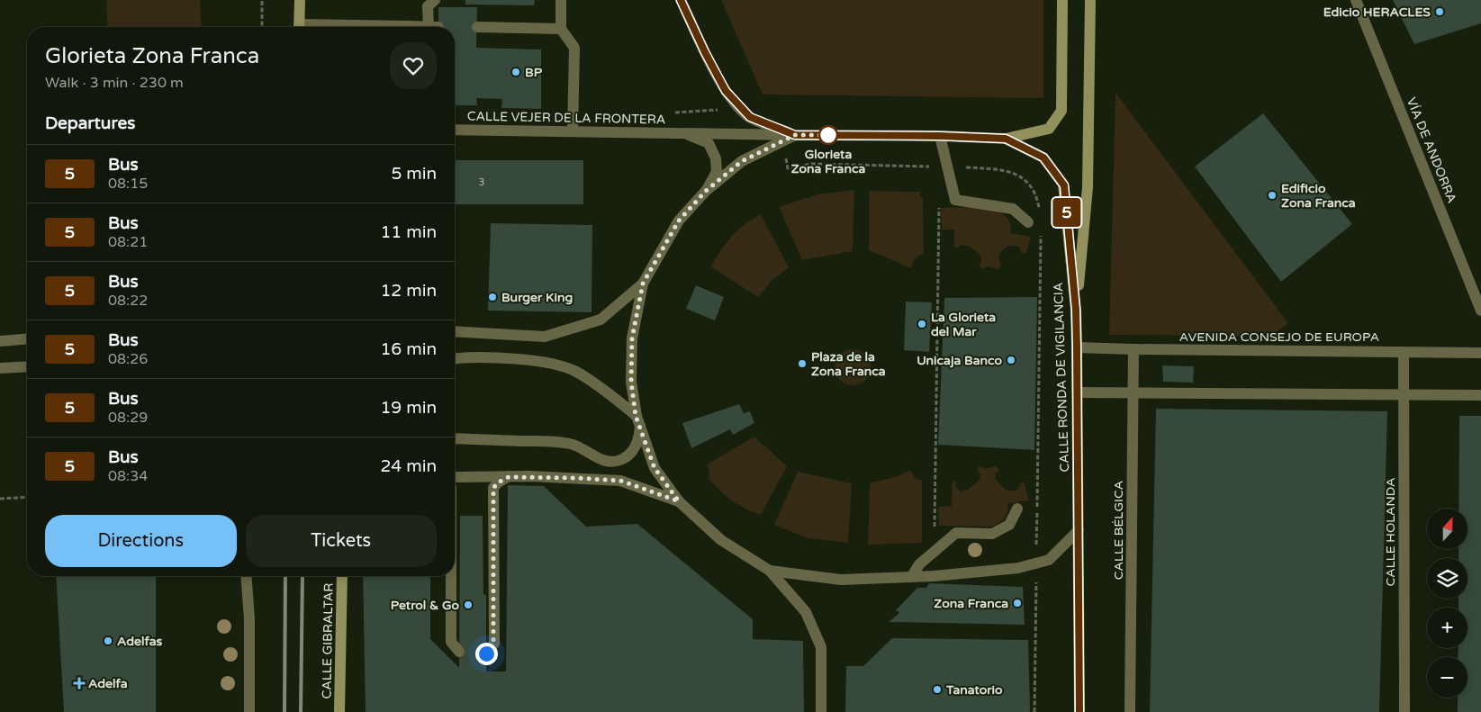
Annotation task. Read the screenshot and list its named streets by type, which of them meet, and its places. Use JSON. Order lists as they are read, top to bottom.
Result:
{
  "streets": {
    "main road": ["CALLE RONDA DE VIGILANCIA", "CALLE GIBRALTAR"],
    "street": [
      "CALLE VEJER DE LA FRONTERA",
      "VÍA DE ANDORRA",
      "AVENIDA CONSEJO DE EUROPA",
      "CALLE BÉLGICA",
      "CALLE HOLANDA"
    ]
  },
  "crossings": [
    ["AVENIDA CONSEJO DE EUROPA", "CALLE RONDA DE VIGILANCIA"],
    ["AVENIDA CONSEJO DE EUROPA", "CALLE BÉLGICA"],
    ["AVENIDA CONSEJO DE EUROPA", "CALLE HOLANDA"]
  ],
  "places": {
    "other": [
      "Edicio HERACLES",
      "BP",
      "Glorieta Zona Franca",
      "Edificio Zona Franca",
      "Burger King",
      "La Glorieta del Mar",
      "Unicaja Banco",
      "Plaza de la Zona Franca",
      "Zona Franca",
      "Petrol & Go",
      "Adelfas",
      "Tanatorio"
    ],
    "health": ["Adelfa"]
  },
  "lines": ["bus line 5"],
  "house_numbers": ["3"],
  "north": "top",
  "page": {
    "on_map": "5",
    "heading": [
      ["Glorieta Zona Franca", "Walk · 3 min · 230 m"],
      "Departures"
    ],
    "list": [
      {
        "mark": "5",
        "name": "Bus",
        "note": "08:15",
        "value": "5 min"
      },
      {
        "mark": "5",
        "name": "Bus",
        "note": "08:21",
        "value": "11 min"
      },
      {
        "mark": "5",
        "name": "Bus",
        "note": "08:22",
        "value": "12 min"
      },
      {
        "mark": "5",
        "name": "Bus",
        "note": "08:26",
        "value": "16 min"
      },
      {
        "mark": "5",
        "name": "Bus",
        "note": "08:29",
        "value": "19 min"
      },
      {
        "mark": "5",
        "name": "Bus",
        "note": "08:34",
        "value": "24 min"
      }
    ],
    "buttons": ["Directions", "Tickets"],
    "map_buttons": ["+", "−"]
  }
}
